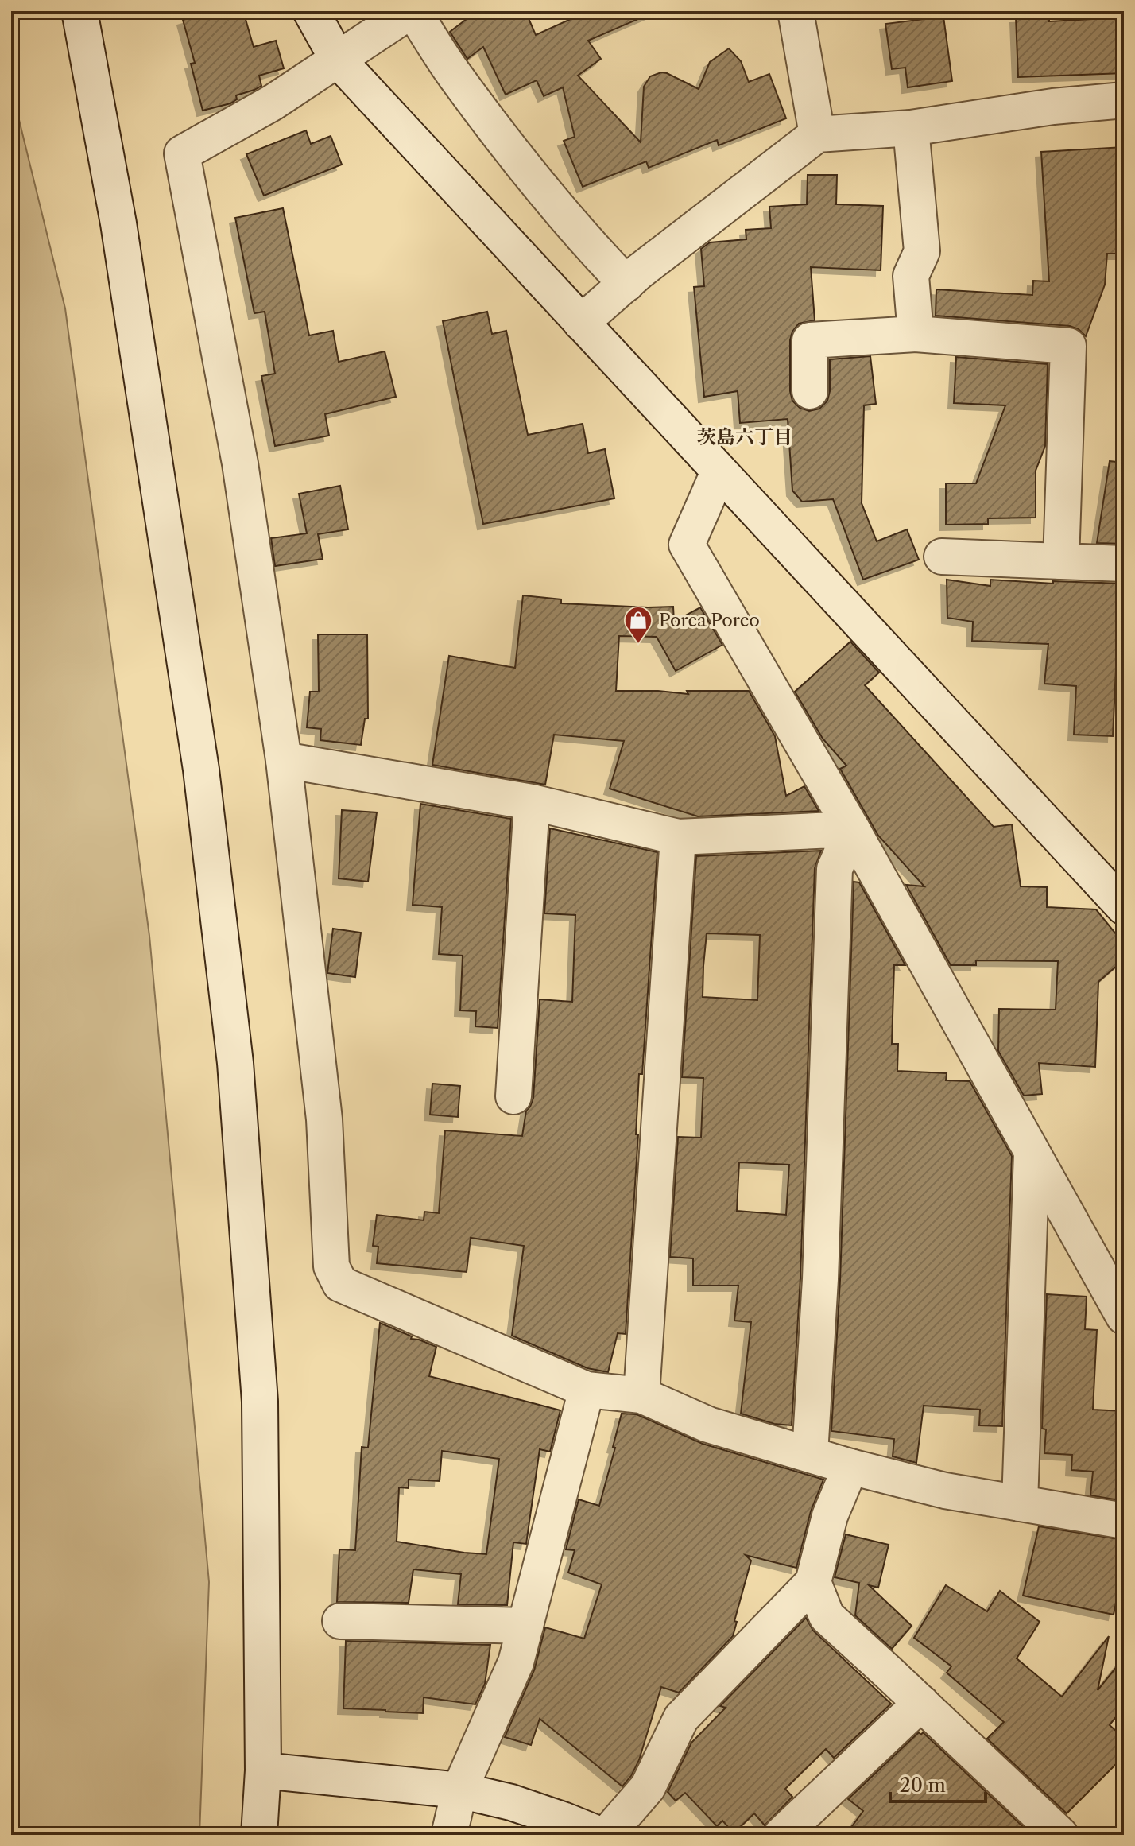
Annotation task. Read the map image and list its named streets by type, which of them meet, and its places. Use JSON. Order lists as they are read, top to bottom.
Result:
{
  "districts": ["茨島六丁目"],
  "places": {
    "shop": ["Porca Porco"]
  },
  "scale_bar": "20 m"
}
